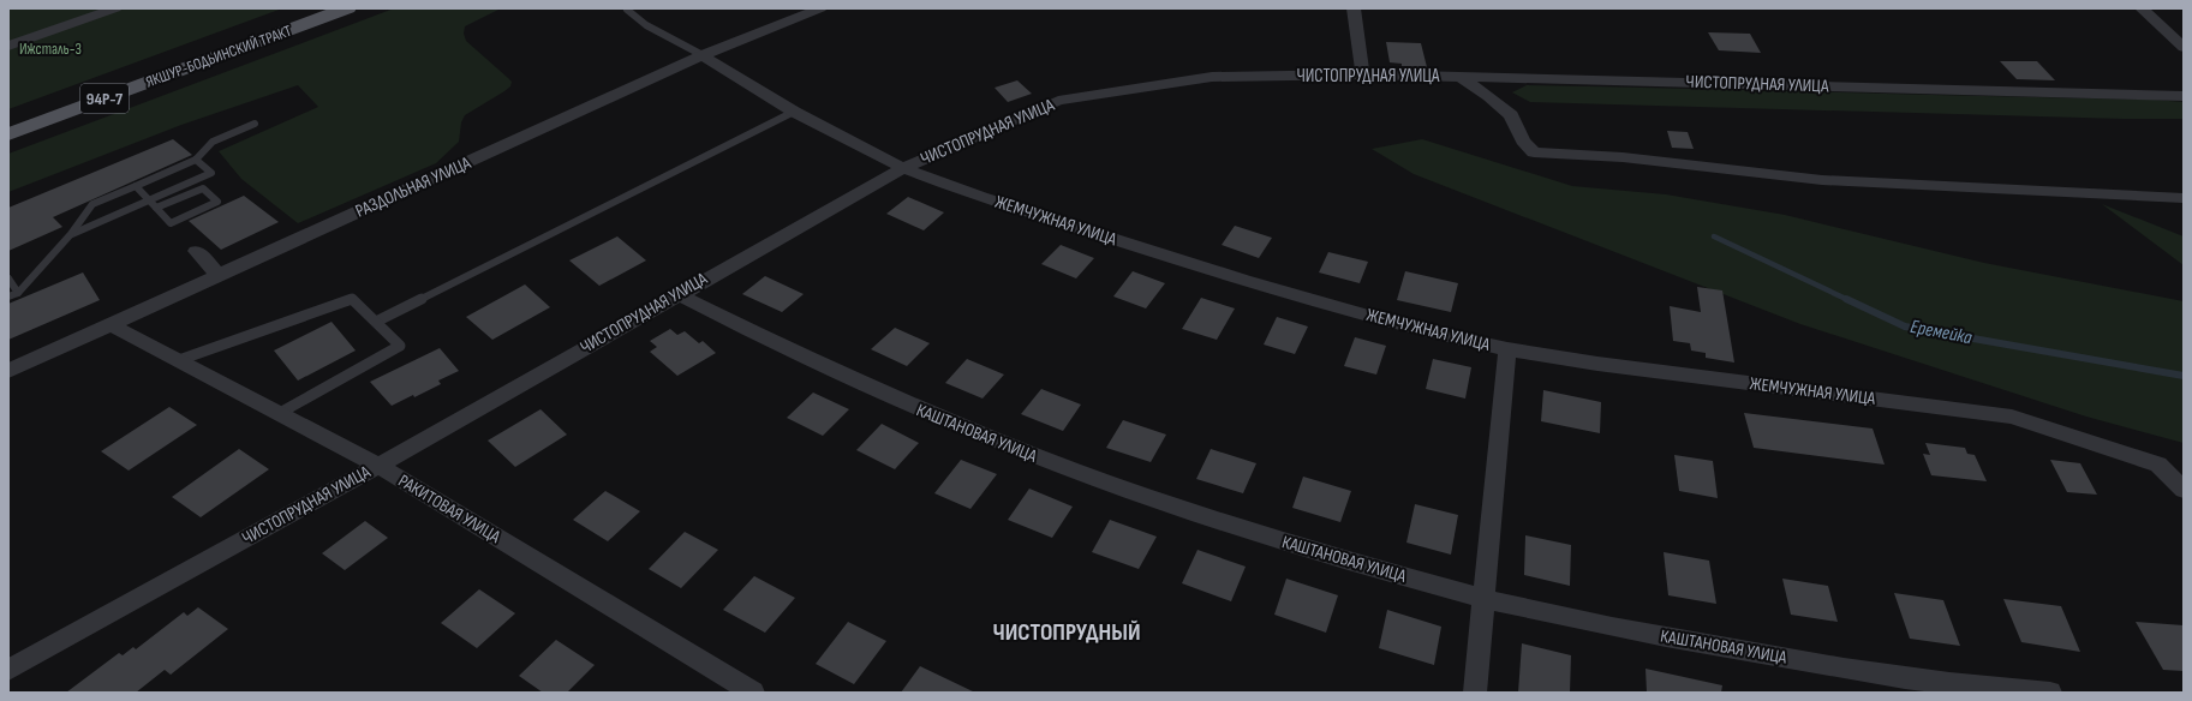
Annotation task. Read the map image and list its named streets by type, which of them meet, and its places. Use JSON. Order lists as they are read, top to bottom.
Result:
{
  "streets": {
    "main road": ["ЯКШУР-БОДЬИНСКИЙ ТРАКТ", "94Р-7"],
    "street": [
      "ЧИСТОПРУДНАЯ УЛИЦА",
      "РАЗДОЛЬНАЯ УЛИЦА",
      "ЖЕМЧУЖНАЯ УЛИЦА",
      "КАШТАНОВАЯ УЛИЦА",
      "РАКИТОВАЯ УЛИЦА"
    ]
  },
  "crossings": [
    ["ЧИСТОПРУДНАЯ УЛИЦА", "ЖЕМЧУЖНАЯ УЛИЦА"],
    ["ЧИСТОПРУДНАЯ УЛИЦА", "КАШТАНОВАЯ УЛИЦА"],
    ["ЧИСТОПРУДНАЯ УЛИЦА", "РАКИТОВАЯ УЛИЦА"],
    ["РАЗДОЛЬНАЯ УЛИЦА", "ЖЕМЧУЖНАЯ УЛИЦА"],
    ["РАЗДОЛЬНАЯ УЛИЦА", "РАКИТОВАЯ УЛИЦА"]
  ],
  "districts": ["ЧИСТОПРУДНЫЙ"],
  "water": ["Еремейка"],
  "parks": ["Ижсталь-3"]
}
